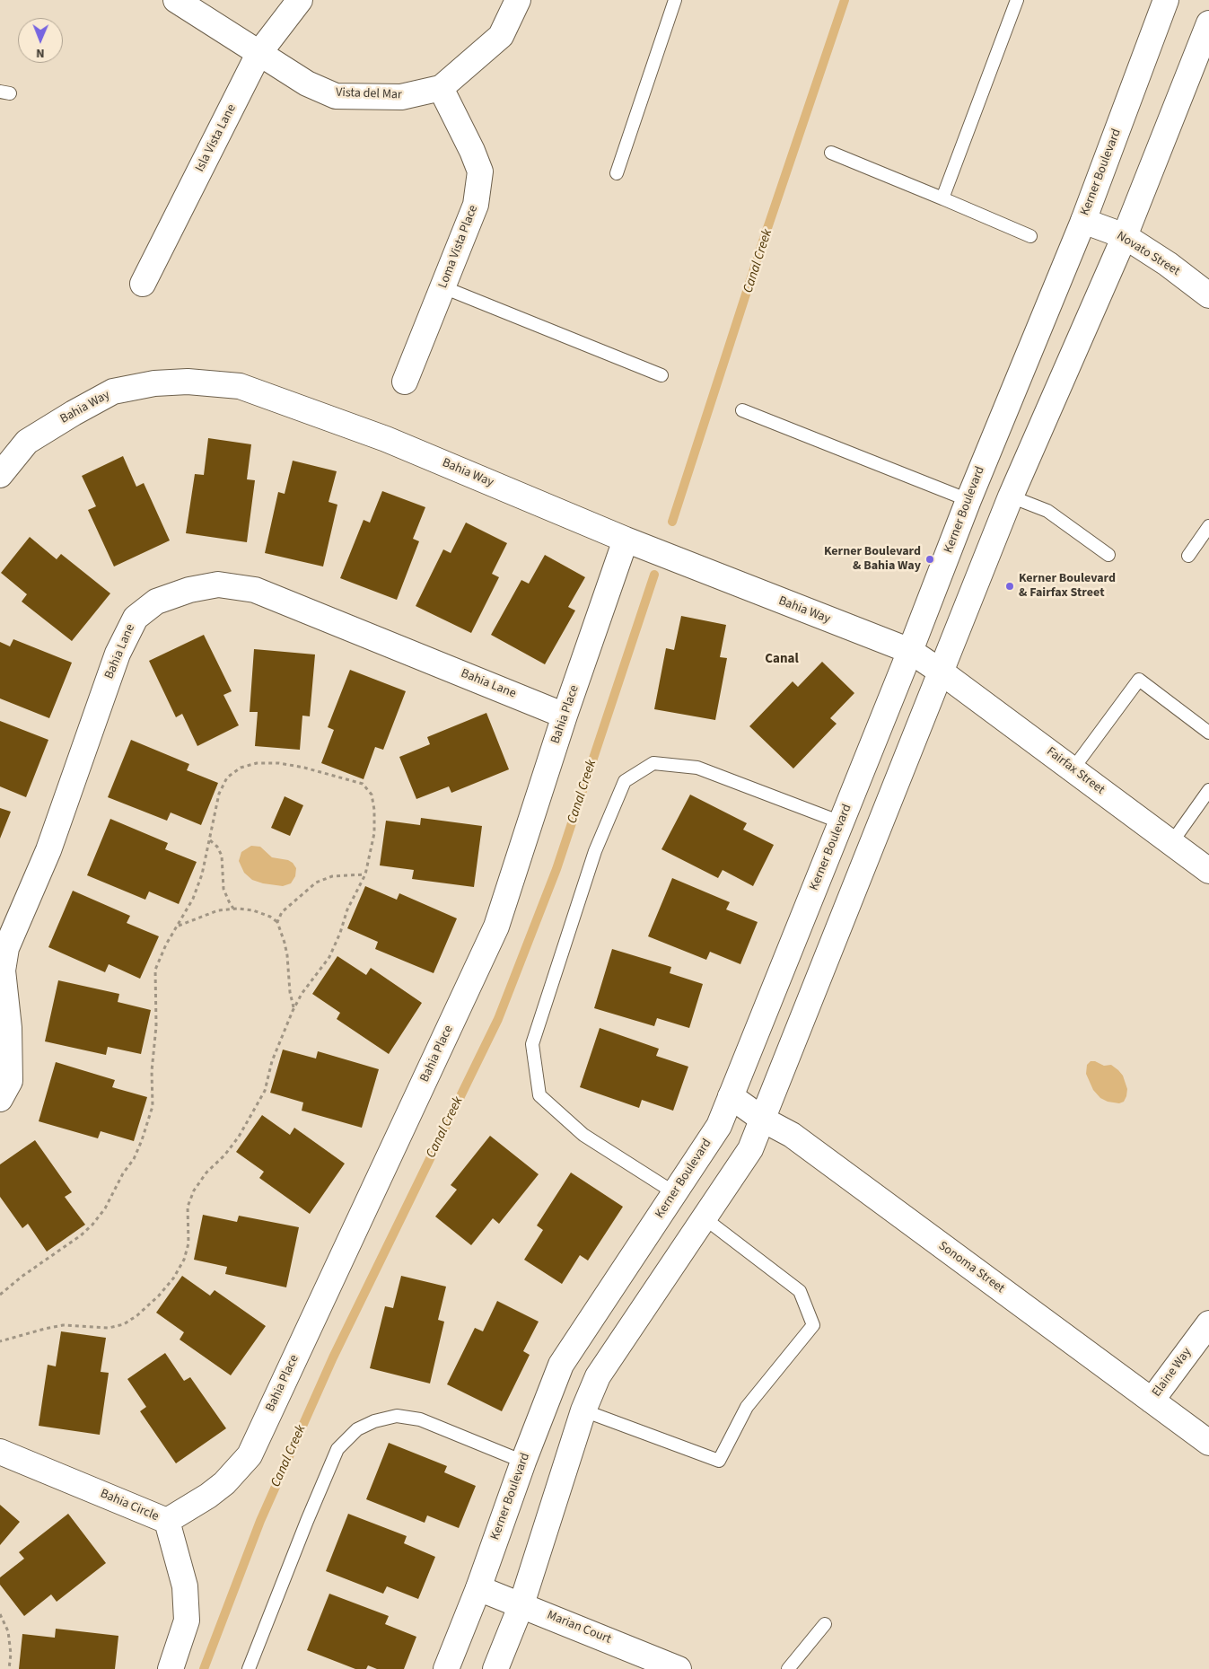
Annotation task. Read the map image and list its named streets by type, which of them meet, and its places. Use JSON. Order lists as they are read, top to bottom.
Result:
{
  "streets": {
    "street": [
      "Vista del Mar",
      "Isla Vista Lane",
      "Kerner Boulevard",
      "Loma Vista Place",
      "Novato Street",
      "Bahia Way",
      "Bahia Lane",
      "Bahia Place",
      "Fairfax Street",
      "Sonoma Street",
      "Elaine Way",
      "Bahia Circle",
      "Marian Court"
    ]
  },
  "crossings": [
    ["Vista del Mar", "Isla Vista Lane"],
    ["Vista del Mar", "Loma Vista Place"],
    ["Kerner Boulevard", "Novato Street"],
    ["Kerner Boulevard", "Bahia Way"],
    ["Kerner Boulevard", "Sonoma Street"],
    ["Kerner Boulevard", "Marian Court"],
    ["Bahia Way", "Bahia Place"],
    ["Bahia Way", "Fairfax Street"],
    ["Bahia Lane", "Bahia Place"],
    ["Bahia Place", "Bahia Circle"],
    ["Sonoma Street", "Elaine Way"]
  ],
  "districts": ["Canal"],
  "water": ["Canal Creek"],
  "places": ["Kerner Boulevard & Bahia Way", "Kerner Boulevard & Fairfax Street"],
  "north": "bottom"
}
